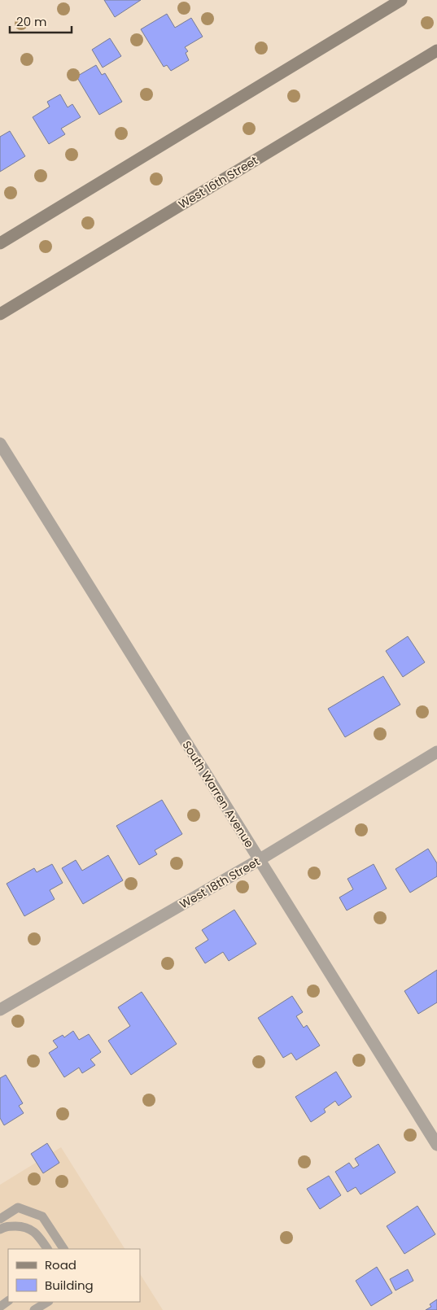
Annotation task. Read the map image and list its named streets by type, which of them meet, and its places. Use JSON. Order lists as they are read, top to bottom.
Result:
{
  "streets": {
    "main road": ["West 16th Street"],
    "street": ["South Warren Avenue", "West 18th Street"]
  },
  "crossings": [
    ["South Warren Avenue", "West 18th Street"]
  ],
  "legend": ["Road", "Building"],
  "scale_bar": "20 m"
}
